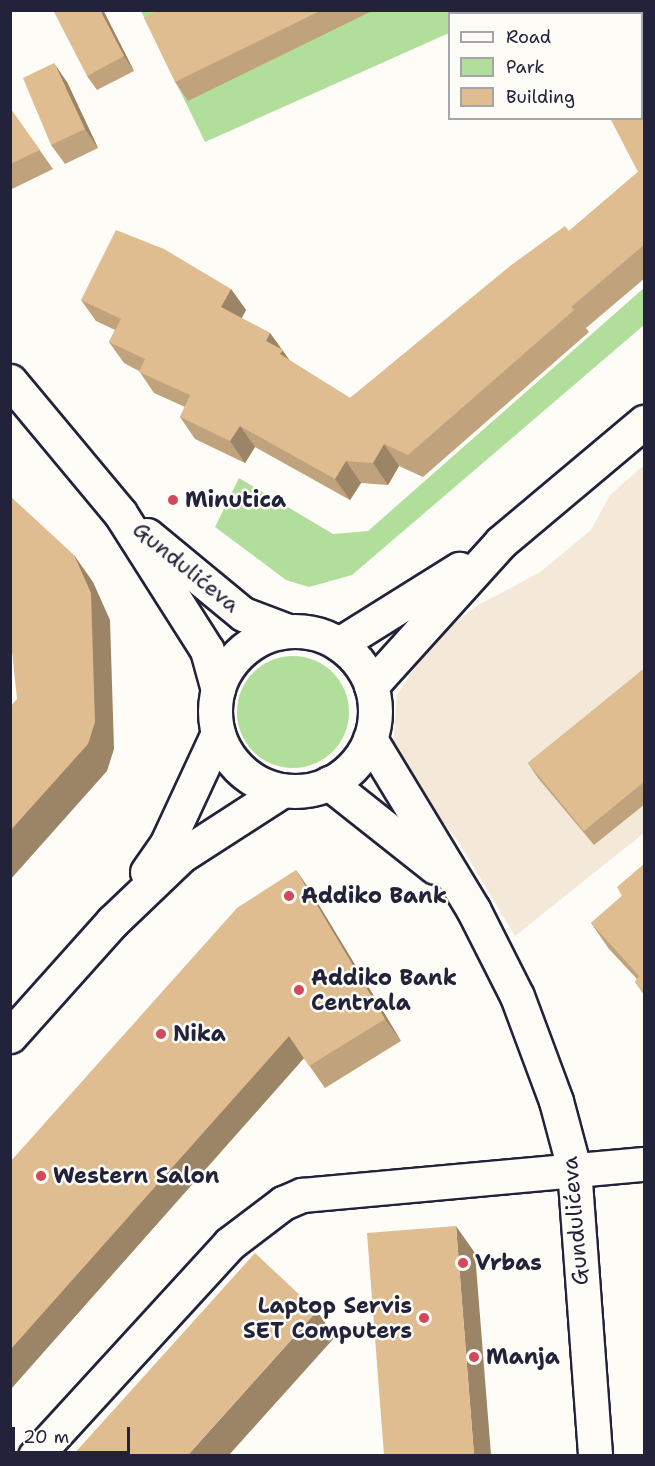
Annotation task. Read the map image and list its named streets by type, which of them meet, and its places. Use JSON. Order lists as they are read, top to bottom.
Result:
{
  "streets": {
    "street": ["Gundulićeva"]
  },
  "places": [
    "Minutica",
    "Addiko Bank",
    "Addiko Bank Centrala",
    "Nika",
    "Western Salon",
    "Vrbas",
    "Laptop Servis SET Computers",
    "Manja"
  ],
  "legend": ["Road", "Park", "Building"],
  "scale_bar": "20 m"
}
